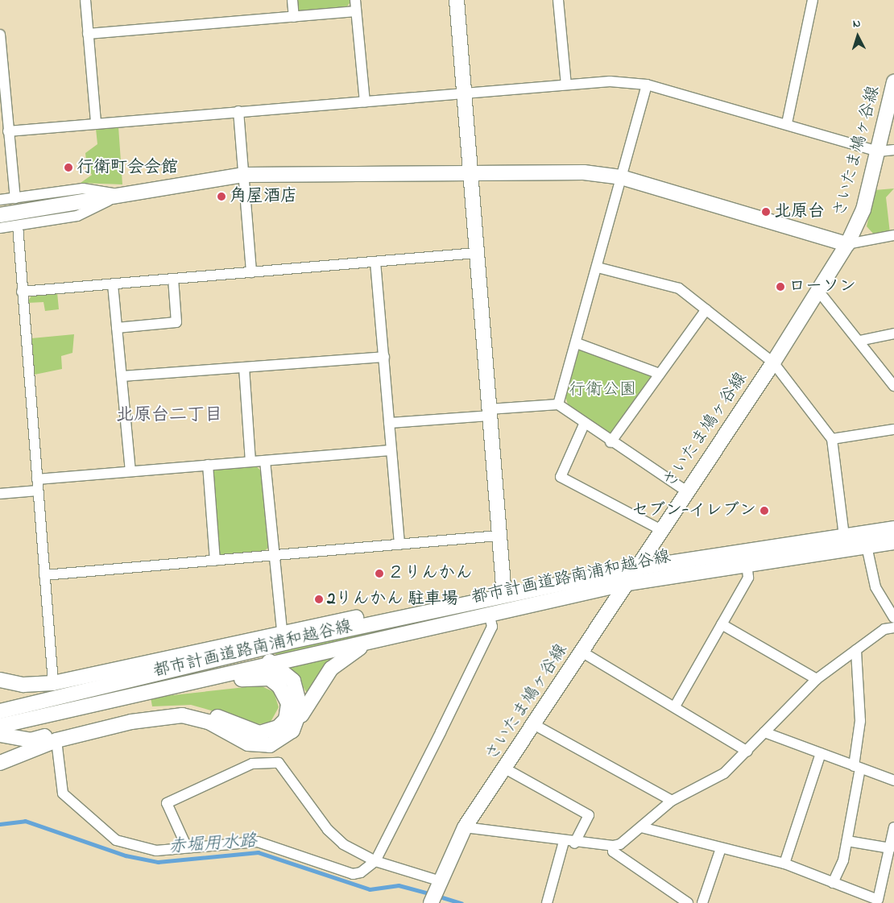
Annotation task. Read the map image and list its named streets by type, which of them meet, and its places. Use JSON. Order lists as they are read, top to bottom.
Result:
{
  "streets": {
    "street": ["さいたま鳩ヶ谷線", "都市計画道路南浦和越谷線"]
  },
  "crossings": [
    ["さいたま鳩ヶ谷線", "都市計画道路南浦和越谷線"]
  ],
  "districts": ["北原台二丁目"],
  "water": ["赤堀用水路"],
  "parks": ["行衛公園"],
  "places": [
    "行衛町会会館",
    "角屋酒店",
    "北原台",
    "ローソン",
    "セブン-イレブン",
    "２りんかん",
    "2りんかん 駐車場"
  ],
  "north": "top"
}
